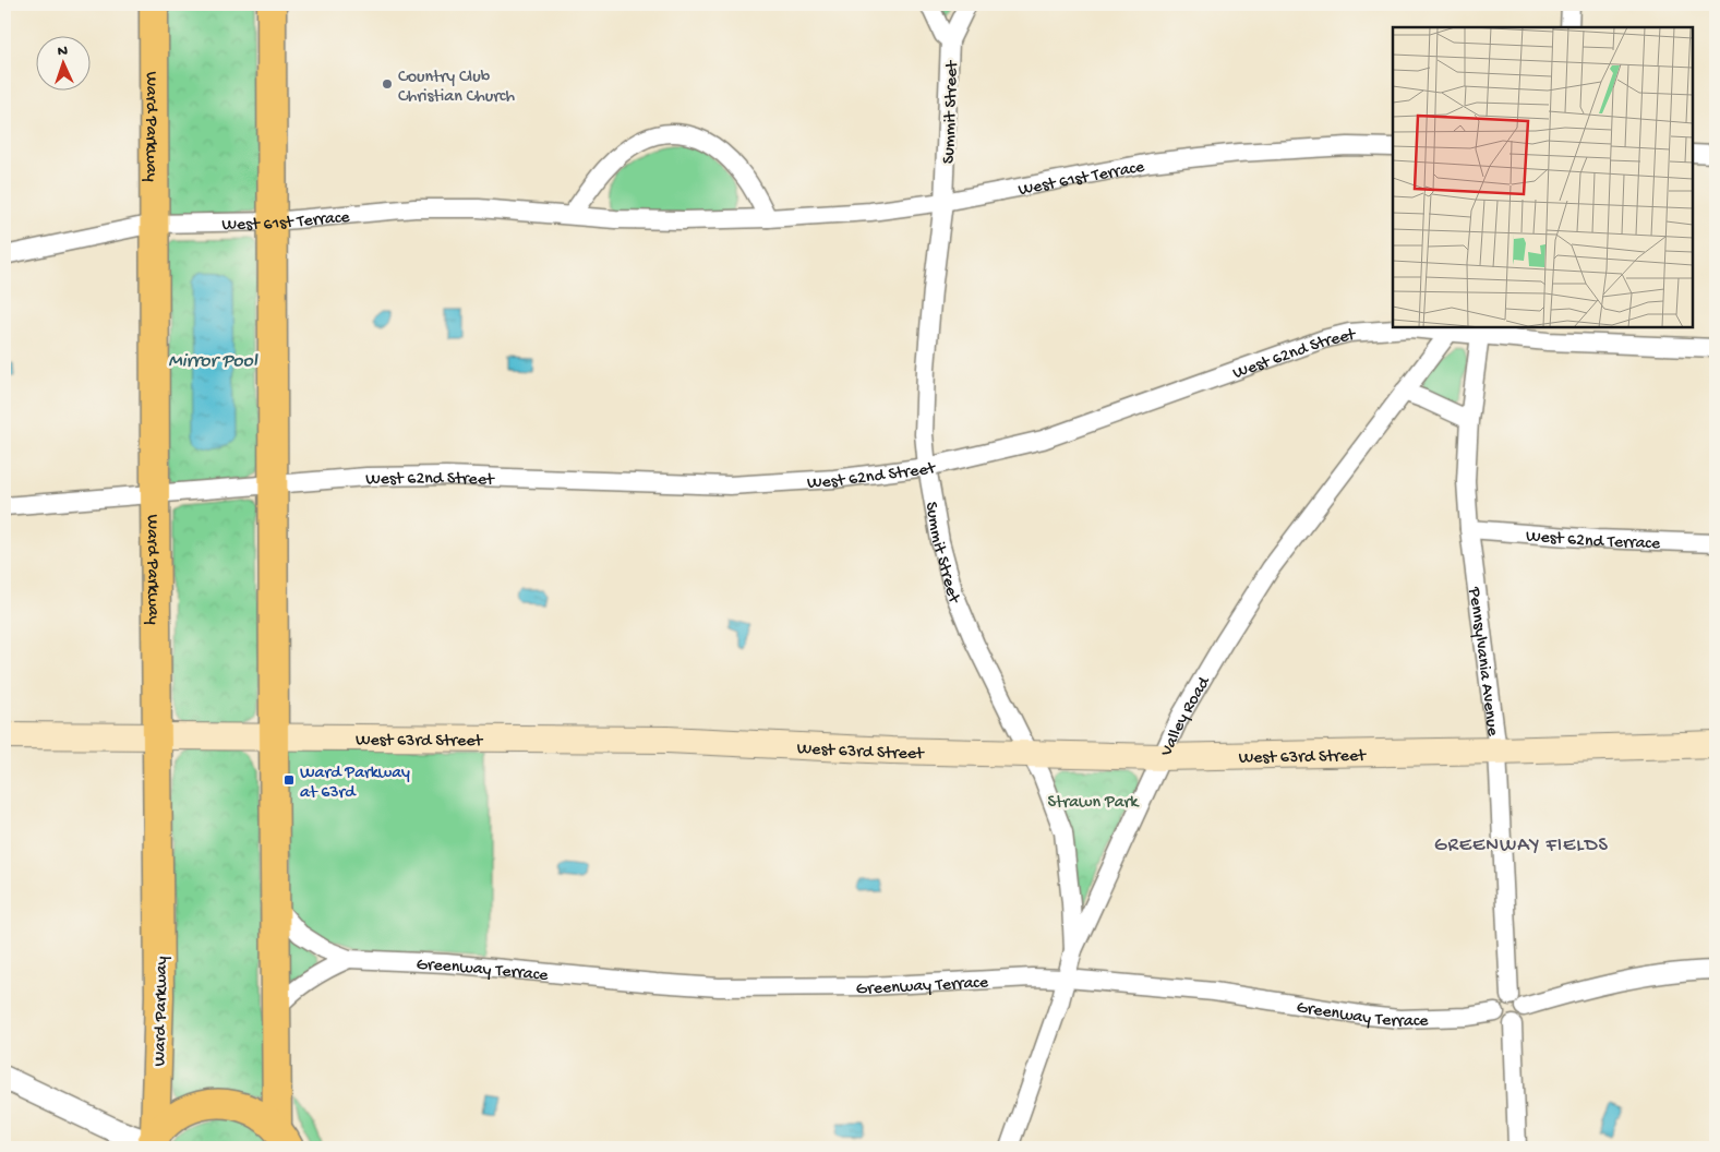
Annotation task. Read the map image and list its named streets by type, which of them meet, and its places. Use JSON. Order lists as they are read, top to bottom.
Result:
{
  "streets": {
    "main road": ["Ward Parkway", "West 63rd Street"],
    "street": [
      "Summit Street",
      "West 61st Terrace",
      "West 62nd Street",
      "West 62nd Terrace",
      "Pennsylvania Avenue",
      "Valley Road",
      "Greenway Terrace"
    ]
  },
  "crossings": [
    ["Summit Street", "West 61st Terrace"],
    ["Summit Street", "West 62nd Street"],
    ["Summit Street", "Valley Road"],
    ["Summit Street", "West 63rd Street"],
    ["Ward Parkway", "West 61st Terrace"],
    ["Ward Parkway", "West 62nd Street"],
    ["Ward Parkway", "West 63rd Street"],
    ["West 62nd Street", "Pennsylvania Avenue"],
    ["West 62nd Street", "Valley Road"],
    ["West 62nd Terrace", "Pennsylvania Avenue"],
    ["Pennsylvania Avenue", "West 63rd Street"],
    ["Pennsylvania Avenue", "Greenway Terrace"],
    ["Valley Road", "West 63rd Street"],
    ["Valley Road", "Greenway Terrace"]
  ],
  "districts": ["GREENWAY FIELDS"],
  "water": ["Mirror Pool"],
  "parks": ["Strawn Park"],
  "places": {
    "other": ["Country Club Christian Church"],
    "transit": ["Ward Parkway at 63rd"]
  },
  "north": "top"
}
